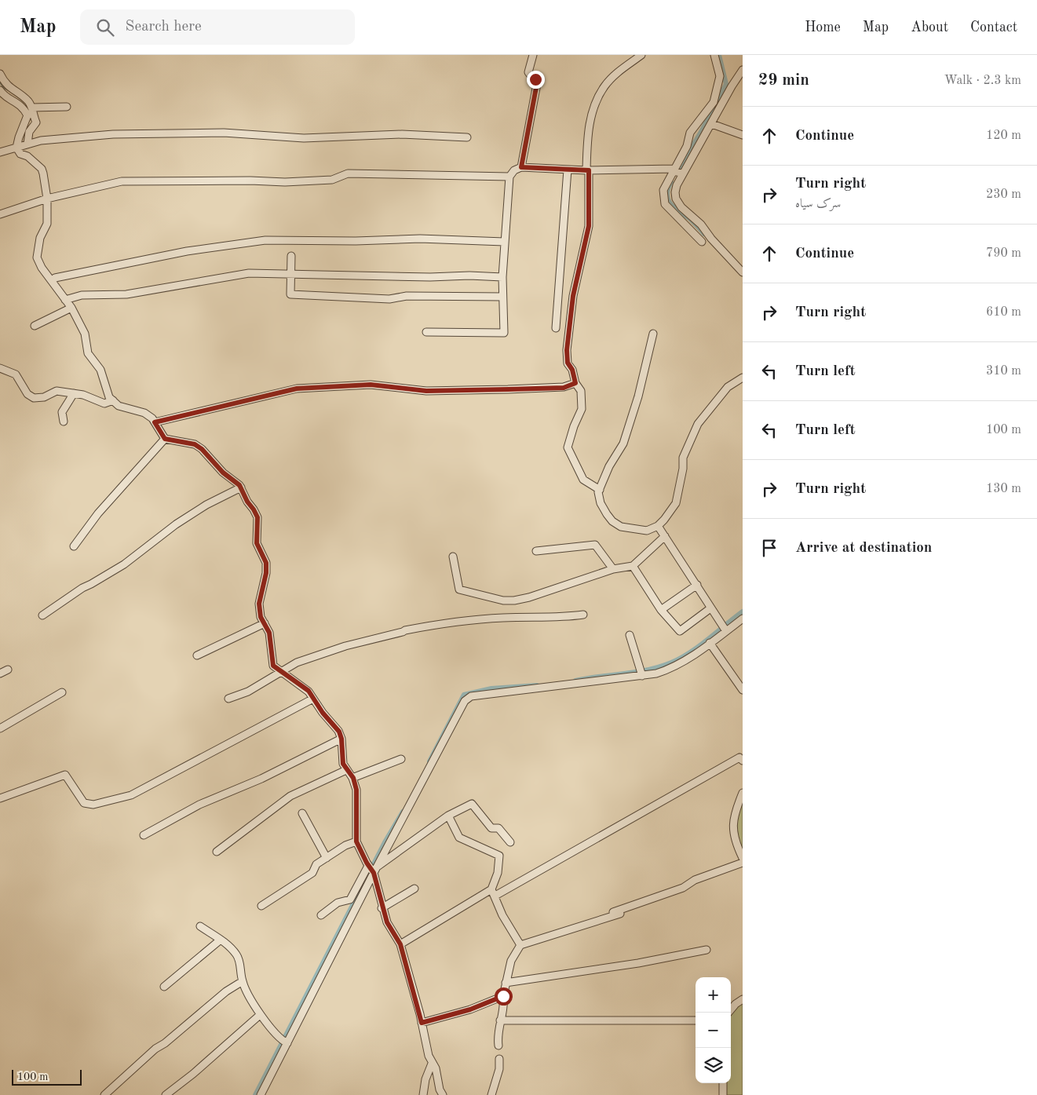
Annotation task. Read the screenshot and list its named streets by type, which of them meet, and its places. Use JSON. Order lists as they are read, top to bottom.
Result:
{
  "scale_bar": "100 m",
  "page": {
    "header": "Map",
    "search": "Search here",
    "nav": [
      "Home",
      "Map",
      "About",
      "Contact"
    ],
    "heading": ["29 min", "Walk · 2.3 km"],
    "list": [
      ["Continue", "120 m"],
      ["Turn right", "سرک سیاه", "230 m"],
      ["Continue", "790 m"],
      ["Turn right", "610 m"],
      ["Turn left", "310 m"],
      ["Turn left", "100 m"],
      ["Turn right", "130 m"],
      "Arrive at destination"
    ],
    "map_buttons": ["+", "−"],
    "scale": "100 m"
  }
}
